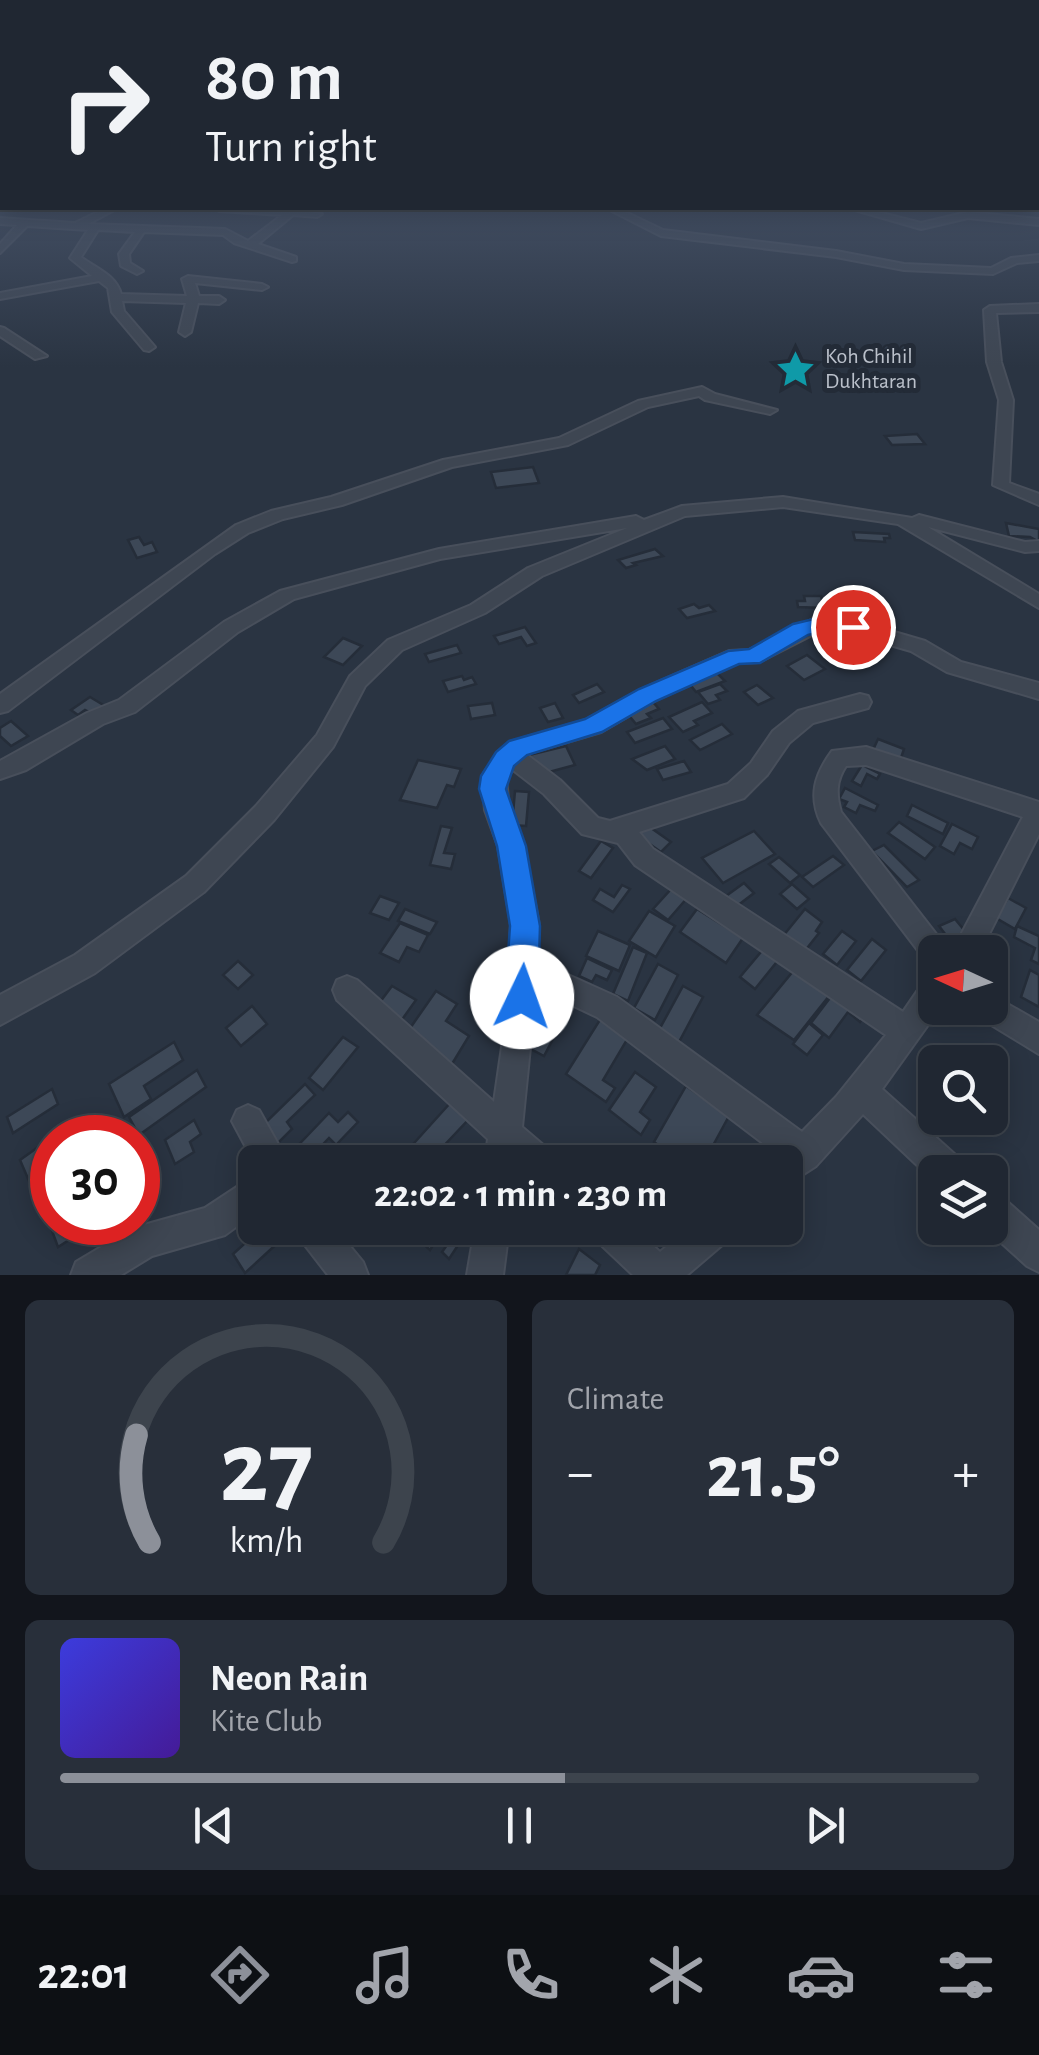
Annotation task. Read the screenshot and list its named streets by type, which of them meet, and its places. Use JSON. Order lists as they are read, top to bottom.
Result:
{
  "places": {
    "place": ["Koh Chihil Dukhtaran"]
  },
  "north": "left",
  "page": {
    "turn": ["80 m", "Turn right"],
    "limit": "30",
    "trip": "22:02 · 1 min · 230 m",
    "tile": "Climate",
    "heat": ["−", "21.5°", "+"],
    "song": ["Neon Rain", "Kite Club"],
    "tabs": "22:01",
    "gauge": ["27", "km/h"]
  }
}
